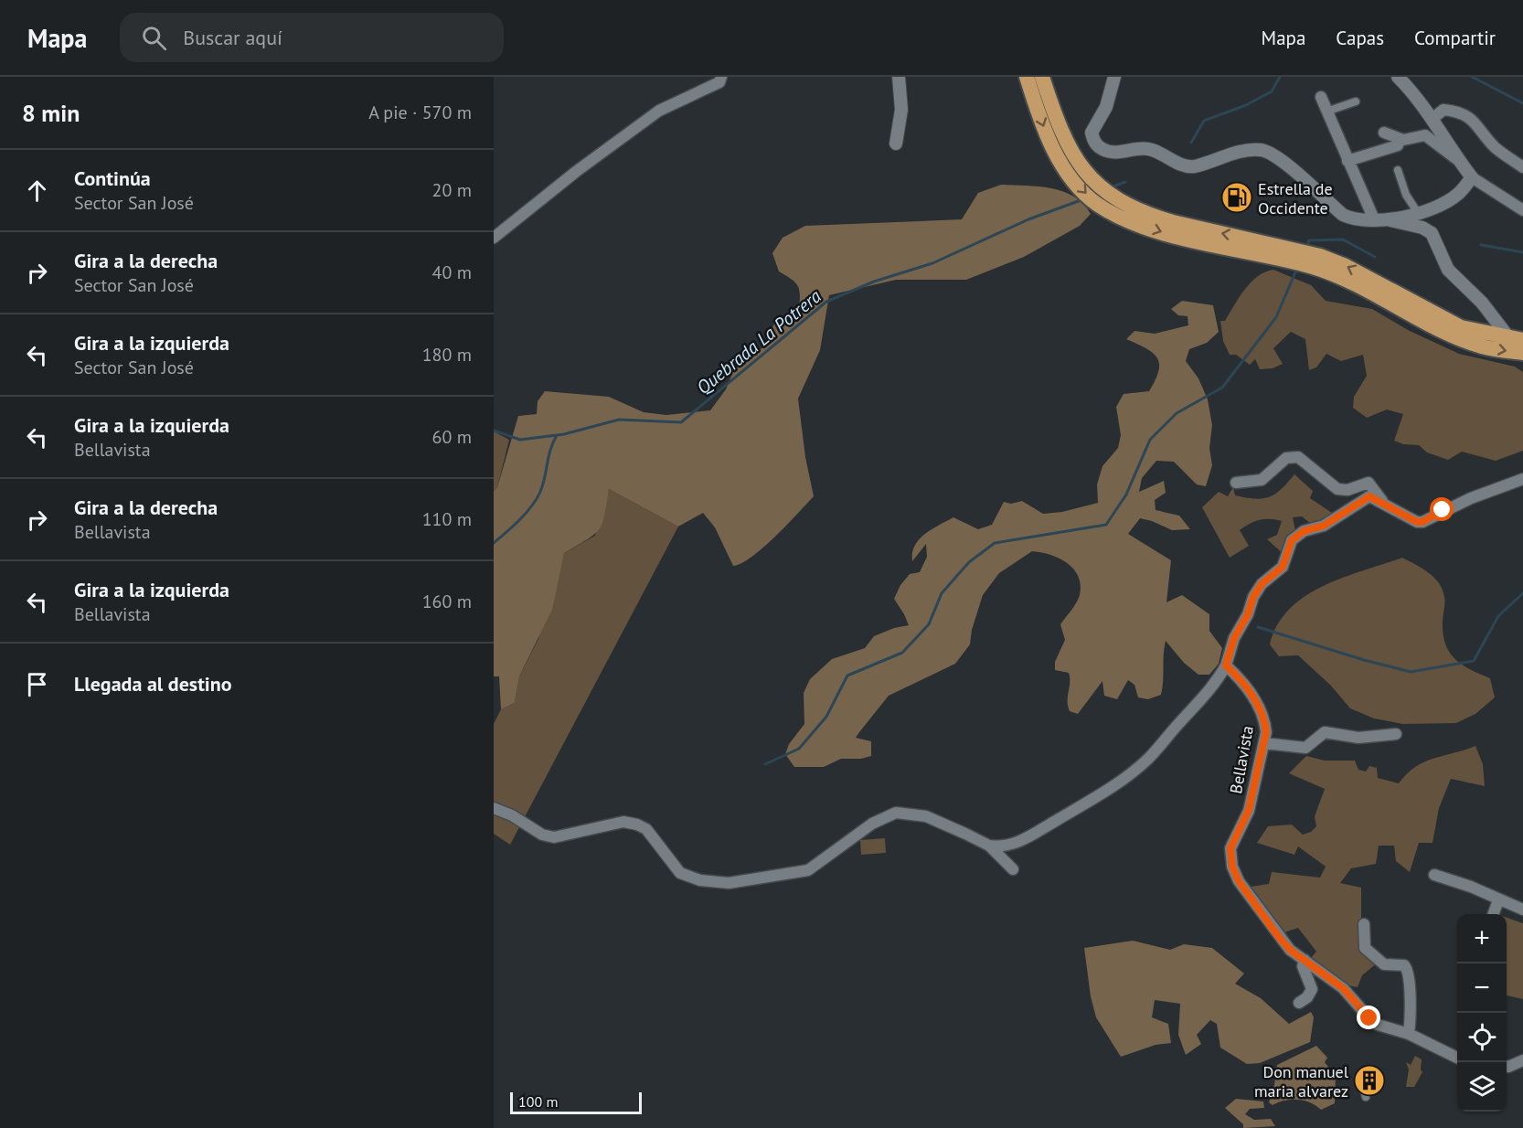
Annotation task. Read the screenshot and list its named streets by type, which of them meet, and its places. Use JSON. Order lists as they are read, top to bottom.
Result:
{
  "streets": {
    "street": ["Bellavista"]
  },
  "water": ["Quebrada La Potrera"],
  "places": {
    "fuel station": ["Estrella de Occidente"],
    "building": ["Don manuel maria alvarez"]
  },
  "scale_bar": "100 m",
  "page": {
    "header": "Mapa",
    "search": "Buscar aquí",
    "nav": ["Mapa", "Capas", "Compartir"],
    "heading": ["8 min", "A pie · 570 m"],
    "list": [
      ["Continúa", "Sector San José", "20 m"],
      ["Gira a la derecha", "Sector San José", "40 m"],
      ["Gira a la izquierda", "Sector San José", "180 m"],
      ["Gira a la izquierda", "Bellavista", "60 m"],
      ["Gira a la derecha", "Bellavista", "110 m"],
      ["Gira a la izquierda", "Bellavista", "160 m"],
      "Llegada al destino"
    ],
    "map_buttons": ["+", "−"],
    "scale": "100 m"
  }
}
